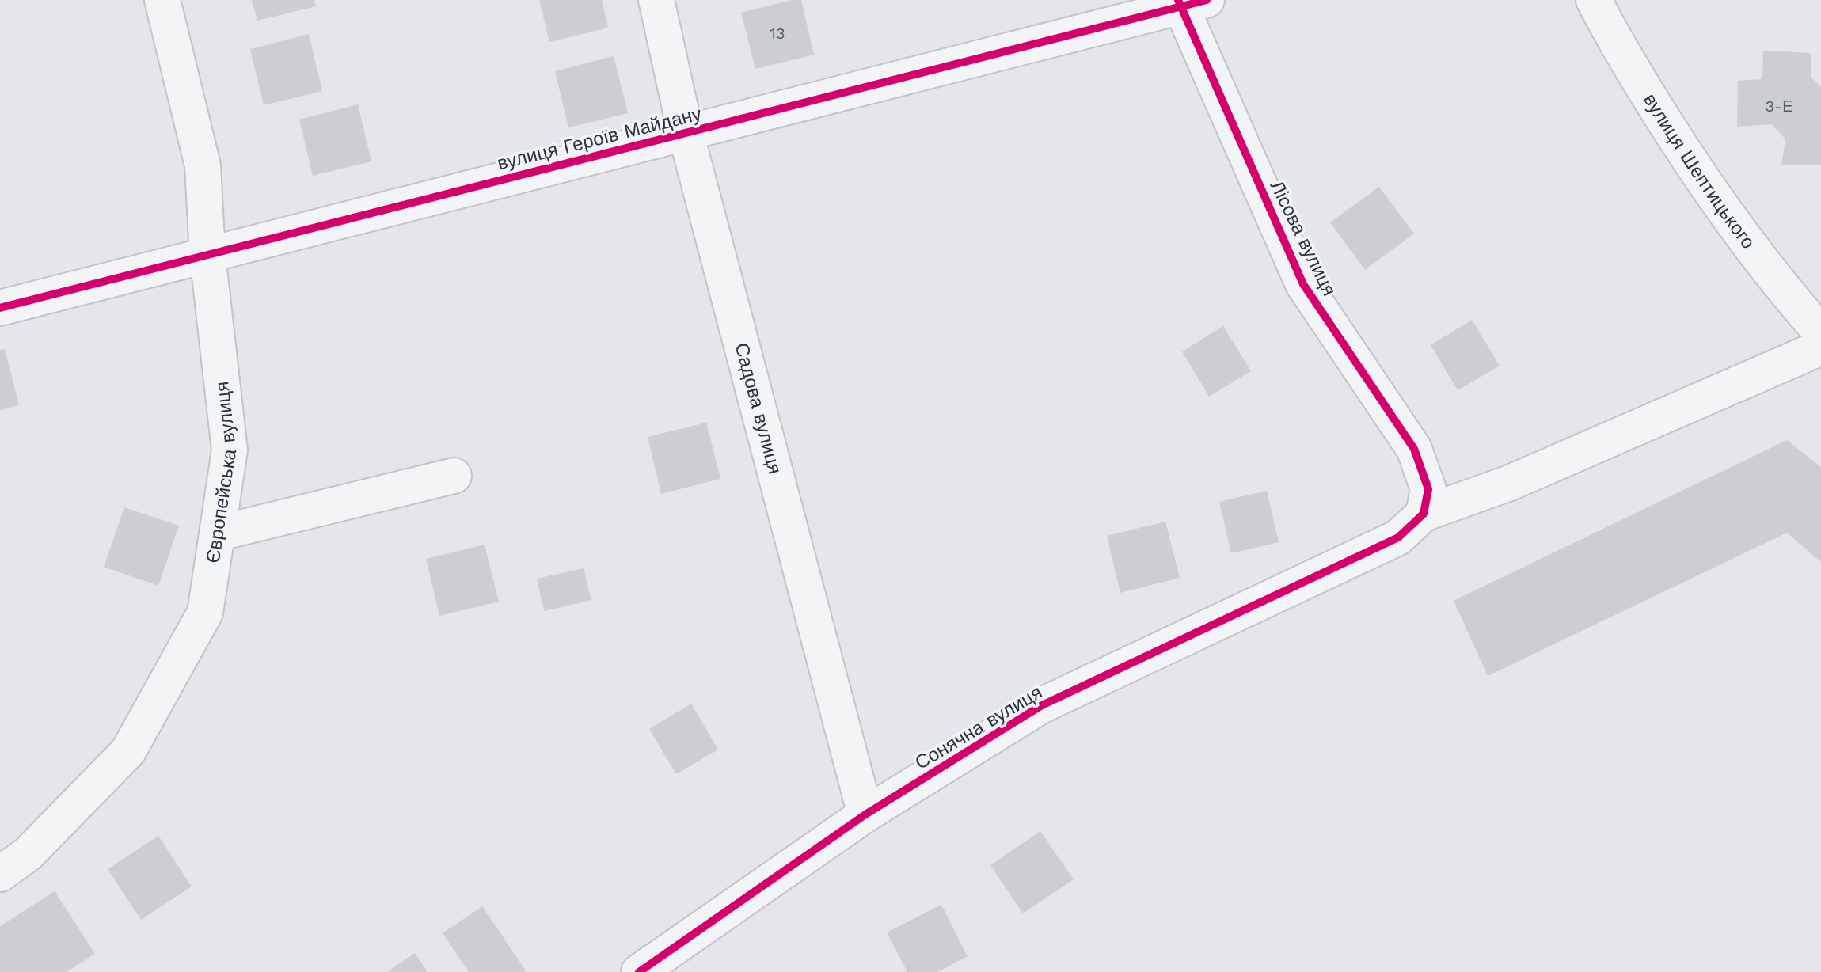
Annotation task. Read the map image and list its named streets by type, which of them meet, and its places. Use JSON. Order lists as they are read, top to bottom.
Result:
{
  "streets": {
    "street": [
      "вулиця Героїв Майдану",
      "вулиця Шептицького",
      "Лісова вулиця",
      "Садова вулиця",
      "Європейська вулиця",
      "Сонячна вулиця"
    ]
  },
  "crossings": [
    ["вулиця Героїв Майдану", "Лісова вулиця"],
    ["вулиця Героїв Майдану", "Садова вулиця"],
    ["вулиця Героїв Майдану", "Європейська вулиця"],
    ["Лісова вулиця", "Сонячна вулиця"],
    ["Садова вулиця", "Сонячна вулиця"]
  ],
  "house_numbers": ["13", "3-Е"]
}
